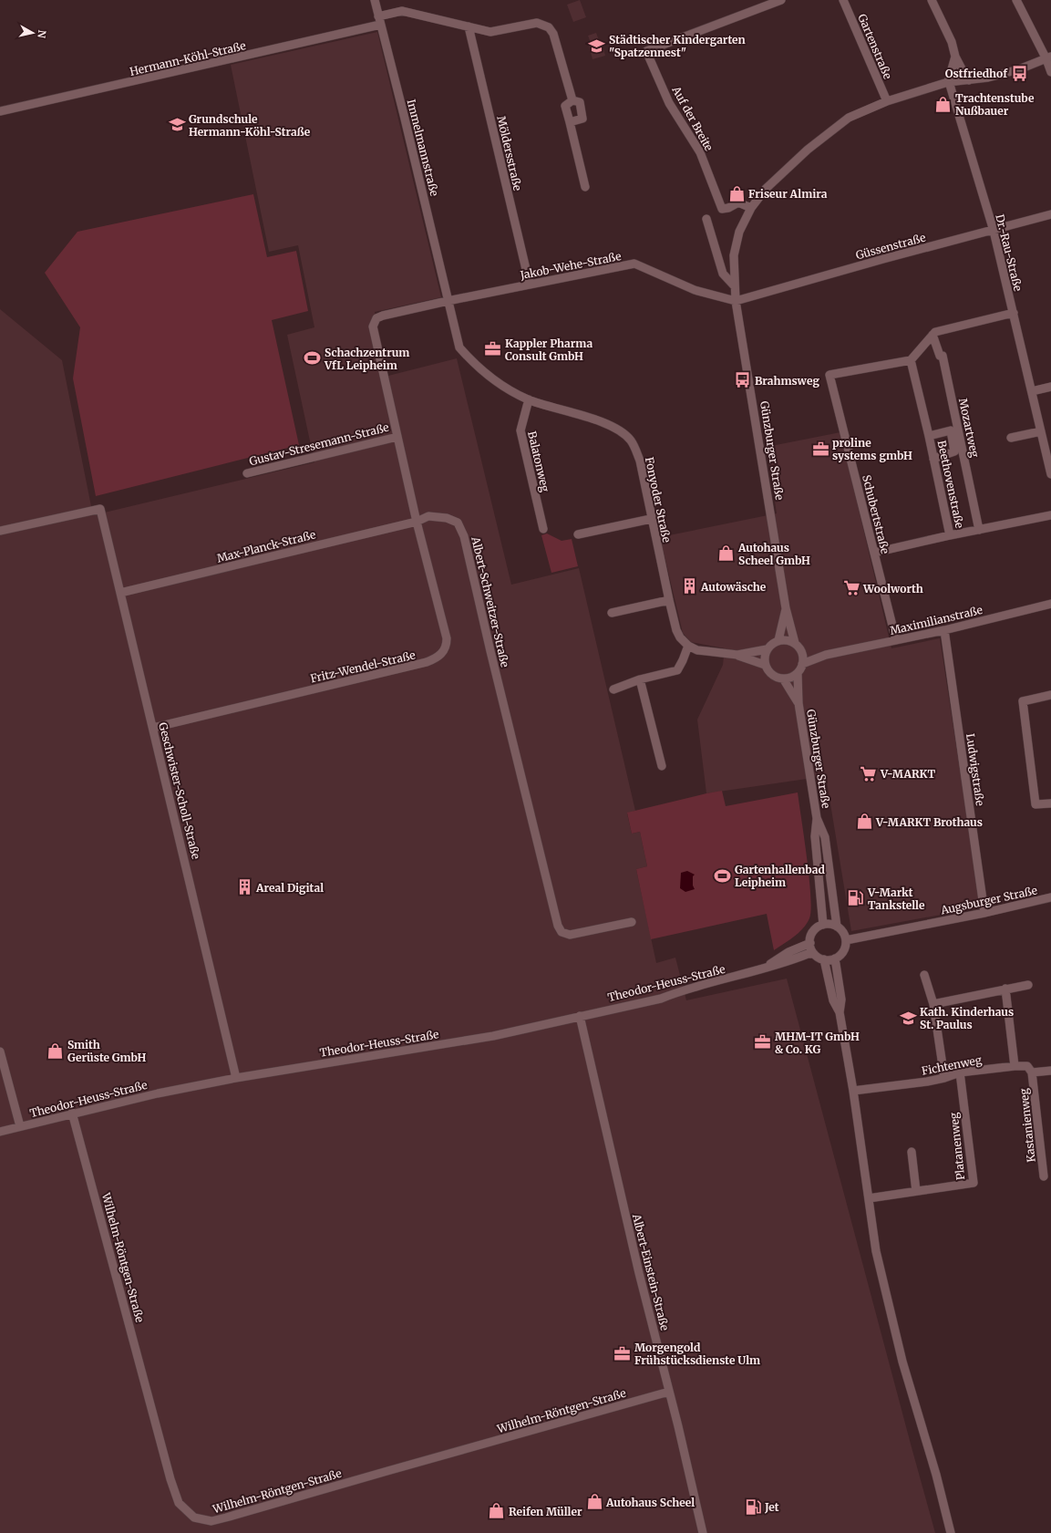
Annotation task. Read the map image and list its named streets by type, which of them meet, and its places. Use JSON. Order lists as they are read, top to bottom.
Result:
{
  "streets": {
    "street": [
      "Gartenstraße",
      "Hermann-Köhl-Straße",
      "Auf der Breite",
      "Immelmannstraße",
      "Möldersstraße",
      "Güssenstraße",
      "Dr.-Rau-Straße",
      "Jakob-Wehe-Straße",
      "Mozartweg",
      "Gustav-Stresemann-Straße",
      "Günzburger Straße",
      "Balatonweg",
      "Beethovenstraße",
      "Fonyoder Straße",
      "Schubertstraße",
      "Max-Planck-Straße",
      "Albert-Schweitzer-Straße",
      "Maximilianstraße",
      "Fritz-Wendel-Straße",
      "Ludwigstraße",
      "Geschwister-Scholl-Straße",
      "Augsburger Straße",
      "Theodor-Heuss-Straße",
      "Fichtenweg",
      "Kastanienweg",
      "Platanenweg",
      "Wilhelm-Röntgen-Straße",
      "Albert-Einstein-Straße"
    ]
  },
  "crossings": [
    ["Gartenstraße", "Günzburger Straße"],
    ["Hermann-Köhl-Straße", "Immelmannstraße"],
    ["Hermann-Köhl-Straße", "Möldersstraße"],
    ["Auf der Breite", "Günzburger Straße"],
    ["Immelmannstraße", "Jakob-Wehe-Straße"],
    ["Immelmannstraße", "Fonyoder Straße"],
    ["Möldersstraße", "Jakob-Wehe-Straße"],
    ["Güssenstraße", "Dr.-Rau-Straße"],
    ["Güssenstraße", "Jakob-Wehe-Straße"],
    ["Güssenstraße", "Günzburger Straße"],
    ["Dr.-Rau-Straße", "Günzburger Straße"],
    ["Jakob-Wehe-Straße", "Günzburger Straße"],
    ["Jakob-Wehe-Straße", "Fonyoder Straße"],
    ["Mozartweg", "Beethovenstraße"],
    ["Günzburger Straße", "Maximilianstraße"],
    ["Günzburger Straße", "Augsburger Straße"],
    ["Günzburger Straße", "Theodor-Heuss-Straße"],
    ["Balatonweg", "Fonyoder Straße"],
    ["Beethovenstraße", "Schubertstraße"],
    ["Schubertstraße", "Maximilianstraße"],
    ["Max-Planck-Straße", "Albert-Schweitzer-Straße"],
    ["Max-Planck-Straße", "Fritz-Wendel-Straße"],
    ["Max-Planck-Straße", "Geschwister-Scholl-Straße"],
    ["Albert-Schweitzer-Straße", "Fritz-Wendel-Straße"],
    ["Maximilianstraße", "Ludwigstraße"],
    ["Fritz-Wendel-Straße", "Geschwister-Scholl-Straße"],
    ["Ludwigstraße", "Augsburger Straße"],
    ["Geschwister-Scholl-Straße", "Theodor-Heuss-Straße"],
    ["Augsburger Straße", "Theodor-Heuss-Straße"],
    ["Theodor-Heuss-Straße", "Wilhelm-Röntgen-Straße"],
    ["Theodor-Heuss-Straße", "Albert-Einstein-Straße"],
    ["Fichtenweg", "Kastanienweg"],
    ["Fichtenweg", "Platanenweg"],
    ["Wilhelm-Röntgen-Straße", "Albert-Einstein-Straße"]
  ],
  "places": {
    "school or university": ["Städtischer Kindergarten \"Spatzennest\"", "Grundschule Hermann-Köhl-Straße", "Kath. Kinderhaus St. Paulus"],
    "bus stop": ["Ostfriedhof", "Brahmsweg"],
    "shop": [
      "Trachtenstube Nußbauer",
      "Friseur Almira",
      "Autohaus Scheel GmbH",
      "V-MARKT Brothaus",
      "Smith Gerüste GmbH",
      "Autohaus Scheel",
      "Reifen Müller"
    ],
    "office": [
      "Kappler Pharma Consult GmbH",
      "proline systems gmbH",
      "MHM-IT GmbH & Co. KG",
      "Morgengold Frühstücksdienste Ulm"
    ],
    "sports": ["Schachzentrum VfL Leipheim", "Gartenhallenbad Leipheim"],
    "building": ["Autowäsche", "Areal Digital"],
    "supermarket": ["Woolworth", "V-MARKT"],
    "fuel station": ["V-Markt Tankstelle", "Jet"]
  },
  "north": "right"
}
